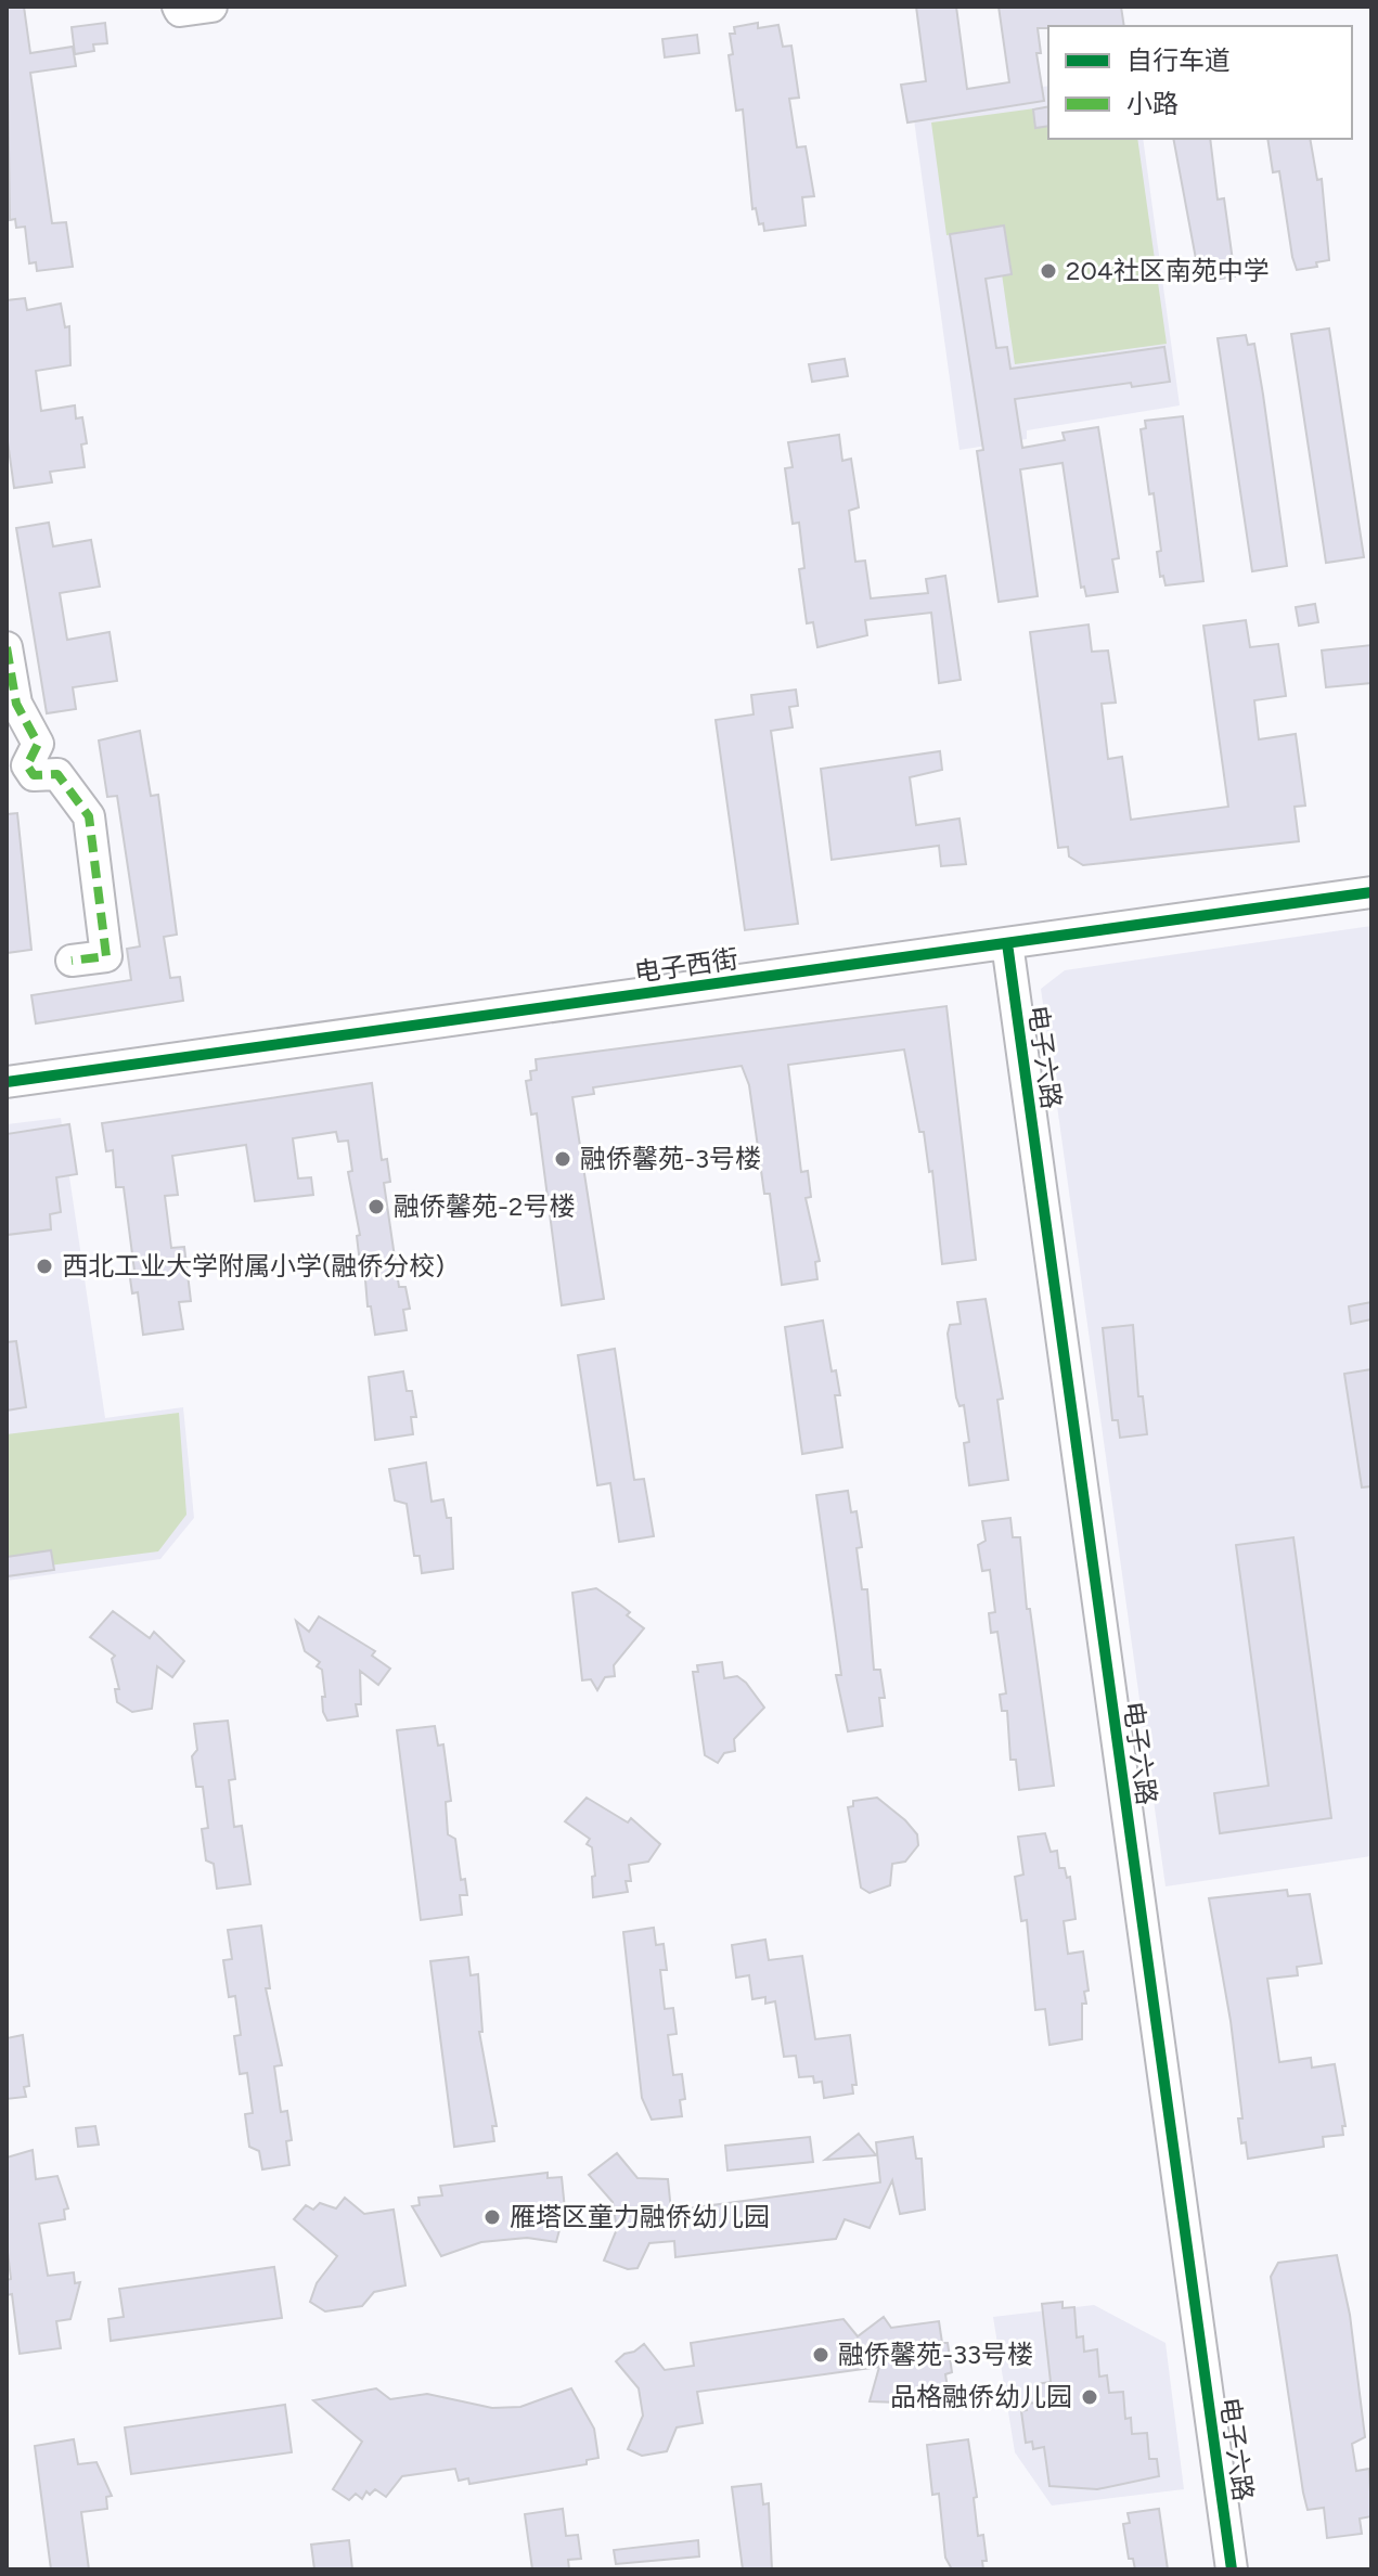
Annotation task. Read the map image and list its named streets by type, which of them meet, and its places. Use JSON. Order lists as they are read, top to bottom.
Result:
{
  "streets": {
    "street": ["电子西街", "电子六路"]
  },
  "crossings": [
    ["电子西街", "电子六路"]
  ],
  "places": [
    "204社区南苑中学",
    "融侨馨苑-3号楼",
    "融侨馨苑-2号楼",
    "西北工业大学附属小学(融侨分校)",
    "雁塔区童力融侨幼儿园",
    "融侨馨苑-33号楼",
    "品格融侨幼儿园"
  ],
  "legend": ["自行车道", "小路"]
}
